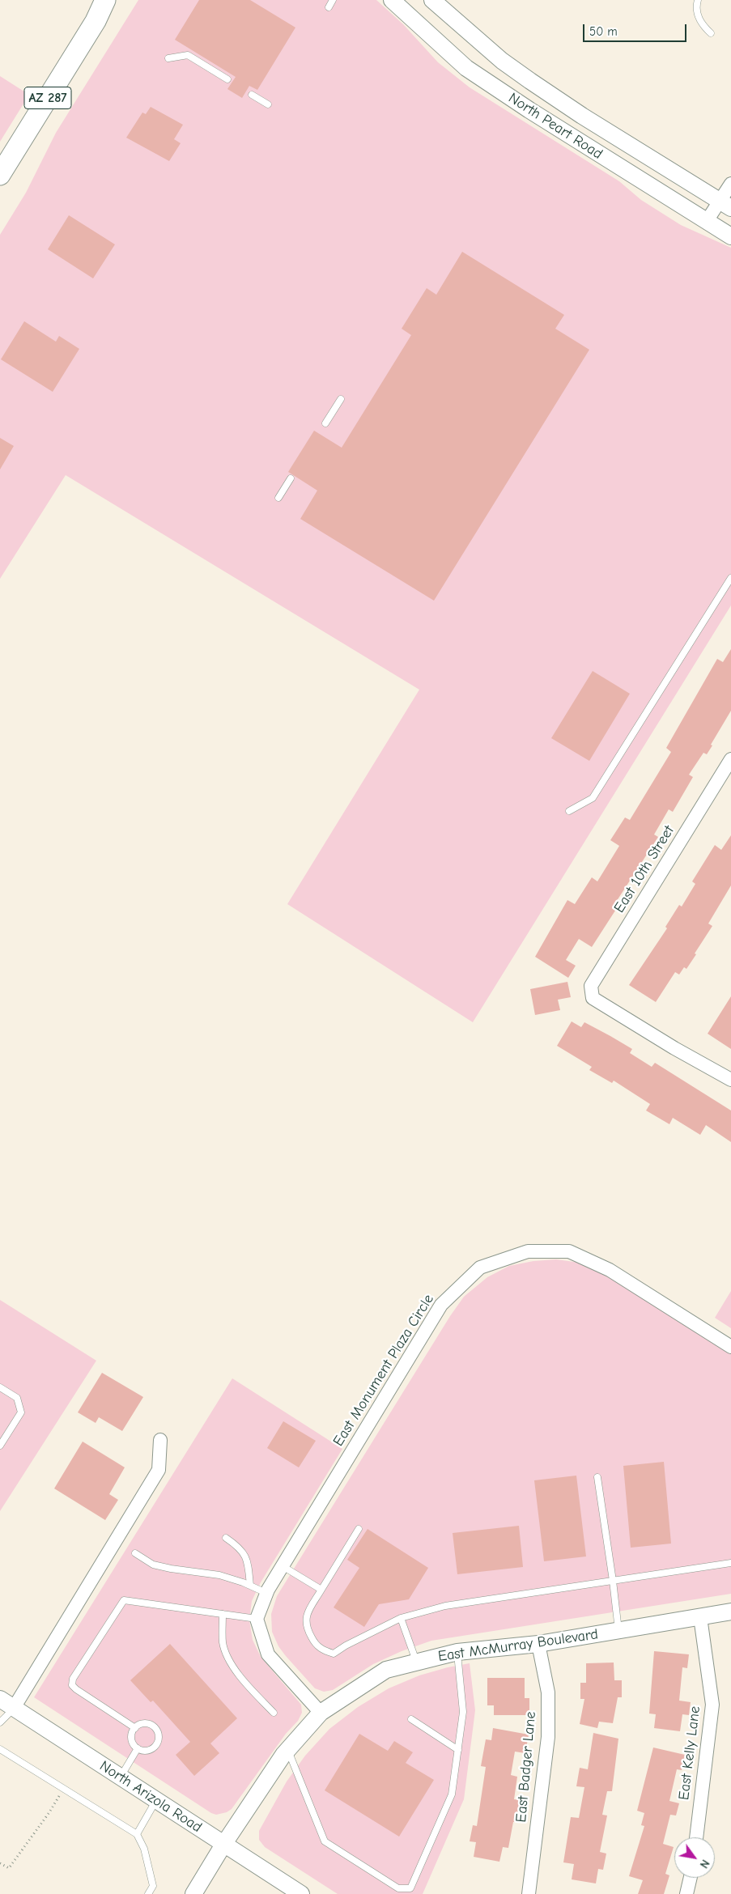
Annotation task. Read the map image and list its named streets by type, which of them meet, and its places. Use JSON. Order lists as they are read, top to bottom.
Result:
{
  "streets": {
    "main road": ["AZ 287"],
    "street": [
      "North Peart Road",
      "East 10th Street",
      "East Monument Plaza Circle",
      "East McMurray Boulevard",
      "East Kelly Lane",
      "East Badger Lane",
      "North Arizola Road"
    ]
  },
  "crossings": [
    ["East McMurray Boulevard", "East Kelly Lane"],
    ["East McMurray Boulevard", "East Badger Lane"],
    ["East McMurray Boulevard", "North Arizola Road"]
  ],
  "scale_bar": "50 m",
  "north": "bottom right"
}
